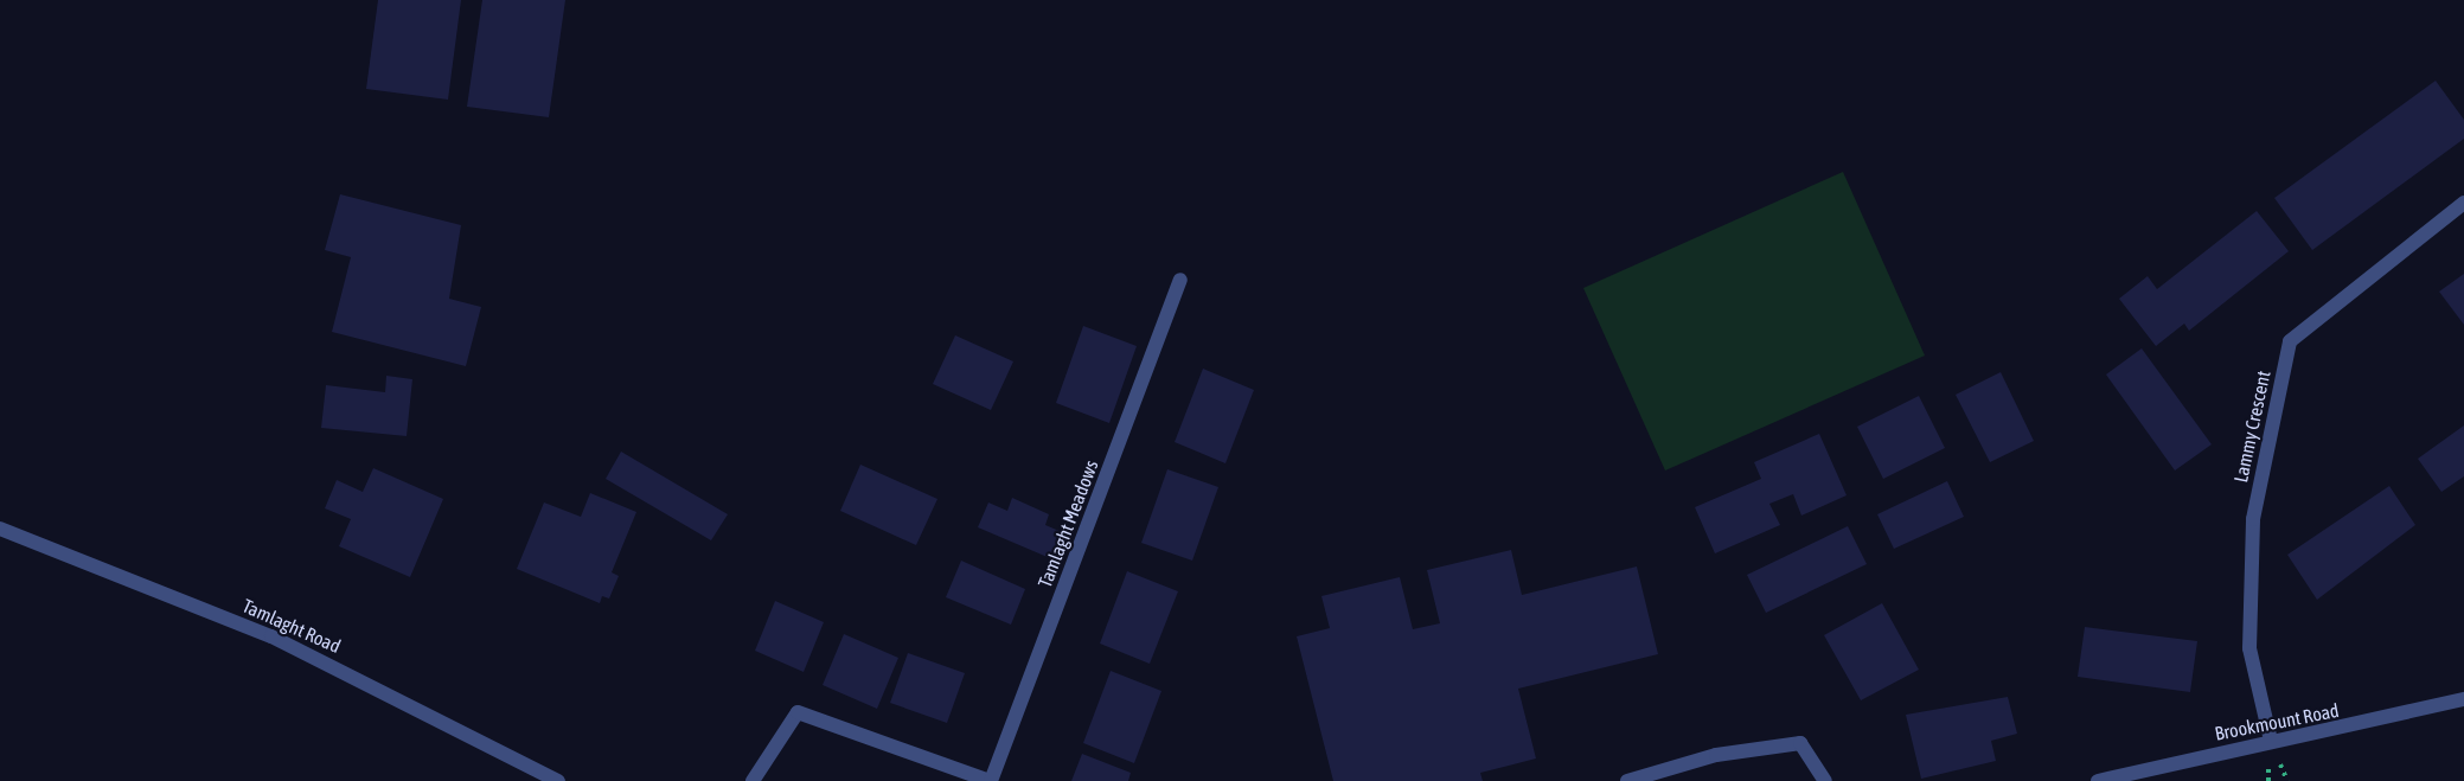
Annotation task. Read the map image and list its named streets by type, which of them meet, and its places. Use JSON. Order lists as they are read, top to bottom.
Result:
{
  "streets": {
    "street": [
      "Lammy Crescent",
      "Tamlaght Meadows",
      "Tamlaght Road",
      "Brookmount Road"
    ]
  },
  "crossings": [
    ["Lammy Crescent", "Brookmount Road"]
  ]
}
